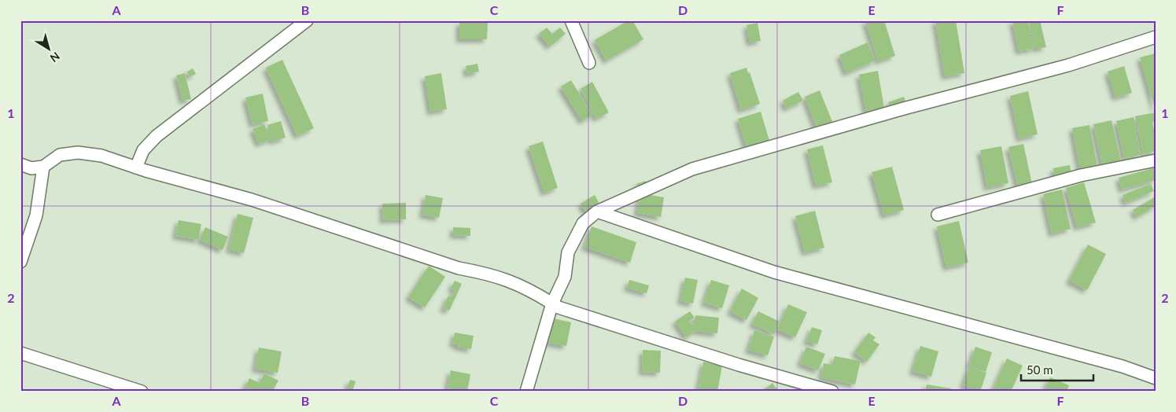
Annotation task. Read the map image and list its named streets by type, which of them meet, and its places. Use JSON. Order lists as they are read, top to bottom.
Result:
{
  "scale_bar": "50 m",
  "north": "bottom right",
  "grid": {
    "columns": [
      "A",
      "B",
      "C",
      "D",
      "E",
      "F"
    ],
    "rows": ["1", "2"]
  }
}
